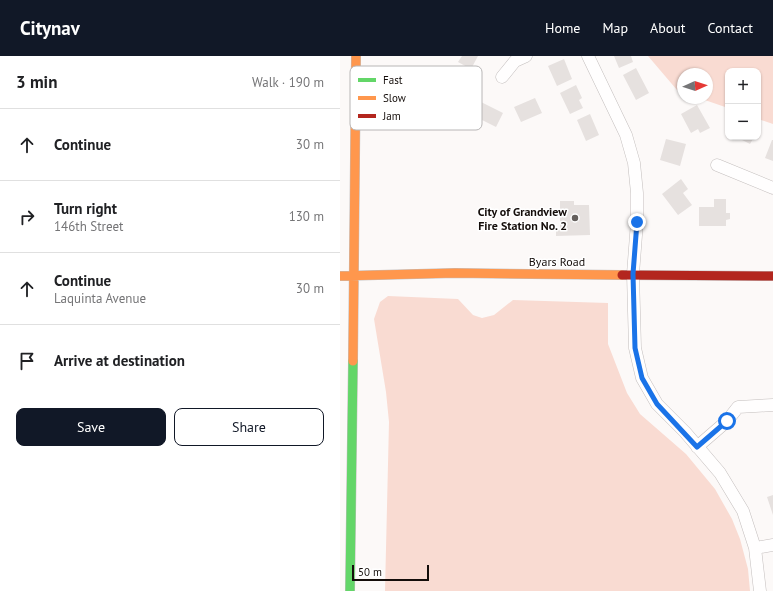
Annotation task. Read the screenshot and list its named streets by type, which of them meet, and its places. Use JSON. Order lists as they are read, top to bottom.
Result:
{
  "streets": {
    "main road": ["Byars Road"]
  },
  "places": ["City of Grandview Fire Station No. 2"],
  "legend": ["Fast", "Slow", "Jam"],
  "scale_bar": "50 m",
  "north": "right",
  "page": {
    "header": "Citynav",
    "nav": [
      "Home",
      "Map",
      "About",
      "Contact"
    ],
    "heading": ["3 min", "Walk · 190 m"],
    "map_buttons": ["+", "−"],
    "list": [
      ["Continue", "30 m"],
      ["Turn right", "146th Street", "130 m"],
      ["Continue", "Laquinta Avenue", "30 m"],
      "Arrive at destination"
    ],
    "buttons": ["Save", "Share"],
    "scale": "50 m"
  }
}
